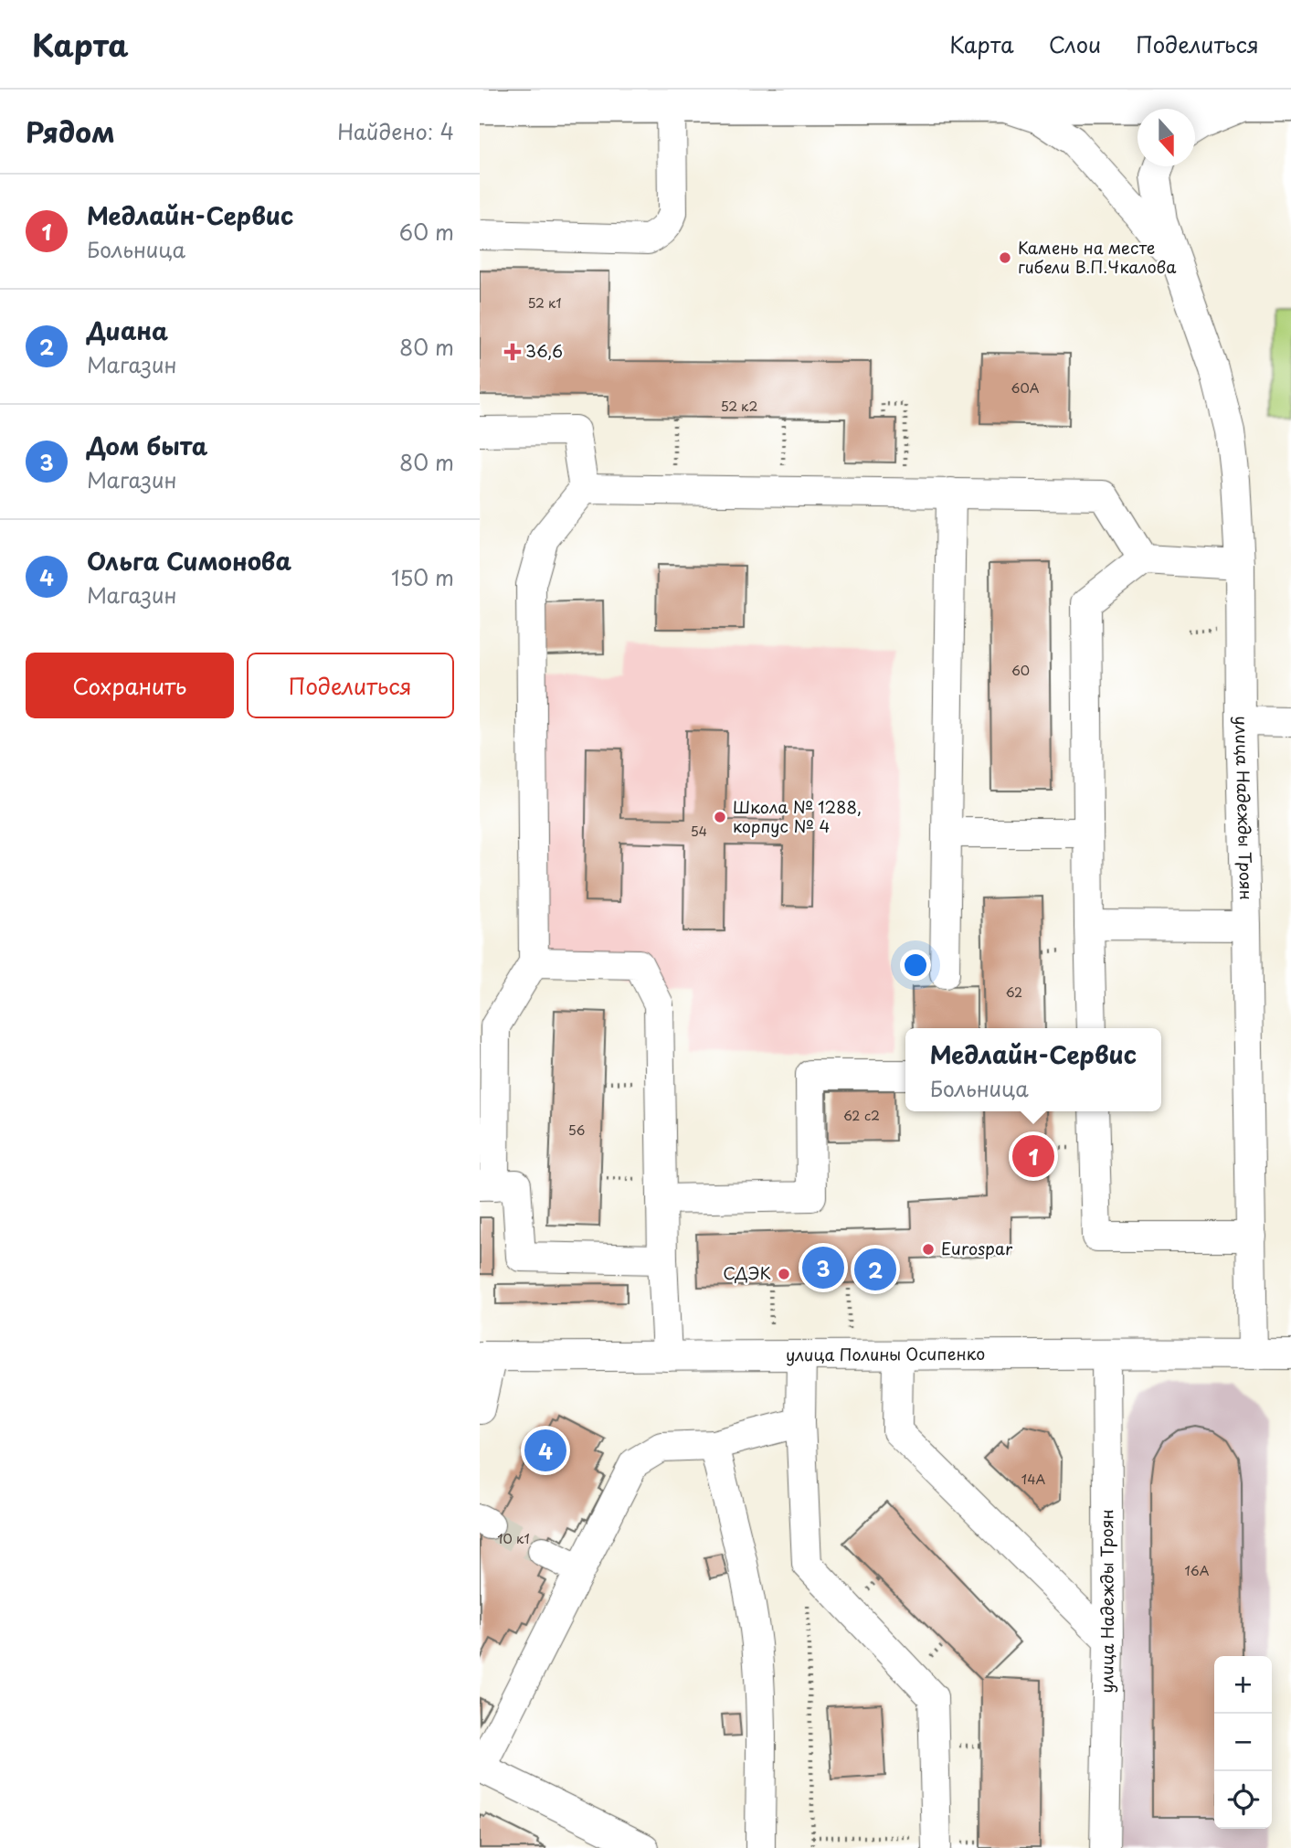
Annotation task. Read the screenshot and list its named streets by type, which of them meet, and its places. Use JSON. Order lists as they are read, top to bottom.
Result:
{
  "streets": {
    "street": ["улица Надежды Троян", "улица Полины Осипенко"]
  },
  "crossings": [
    ["улица Надежды Троян", "улица Полины Осипенко"]
  ],
  "places": {
    "other": [
      "Камень на месте гибели В.П.Чкалова",
      "Школа № 1288, корпус № 4",
      "Eurospar",
      "СДЭК"
    ],
    "health": ["36,6"]
  },
  "house_numbers": [
    "52 к1",
    "60А",
    "52 к2",
    "60",
    "54",
    "62",
    "62 с2",
    "56",
    "14А",
    "10 к1",
    "16А"
  ],
  "north": "bottom",
  "page": {
    "header": "Карта",
    "nav": ["Карта", "Слои", "Поделиться"],
    "heading": ["Рядом", "Найдено: 4"],
    "list": [
      {
        "mark": "1",
        "name": "Медлайн-Сервис",
        "note": "Больница",
        "value": "60 m"
      },
      {
        "mark": "2",
        "name": "Диана",
        "note": "Магазин",
        "value": "80 m"
      },
      {
        "mark": "3",
        "name": "Дом быта",
        "note": "Магазин",
        "value": "80 m"
      },
      {
        "mark": "4",
        "name": "Ольга Симонова",
        "note": "Магазин",
        "value": "150 m"
      }
    ],
    "buttons": ["Сохранить", "Поделиться"],
    "popup": ["Медлайн-Сервис", "Больница"],
    "pins": [
      "1",
      "3",
      "2",
      "4"
    ],
    "map_buttons": ["+", "−"]
  }
}
